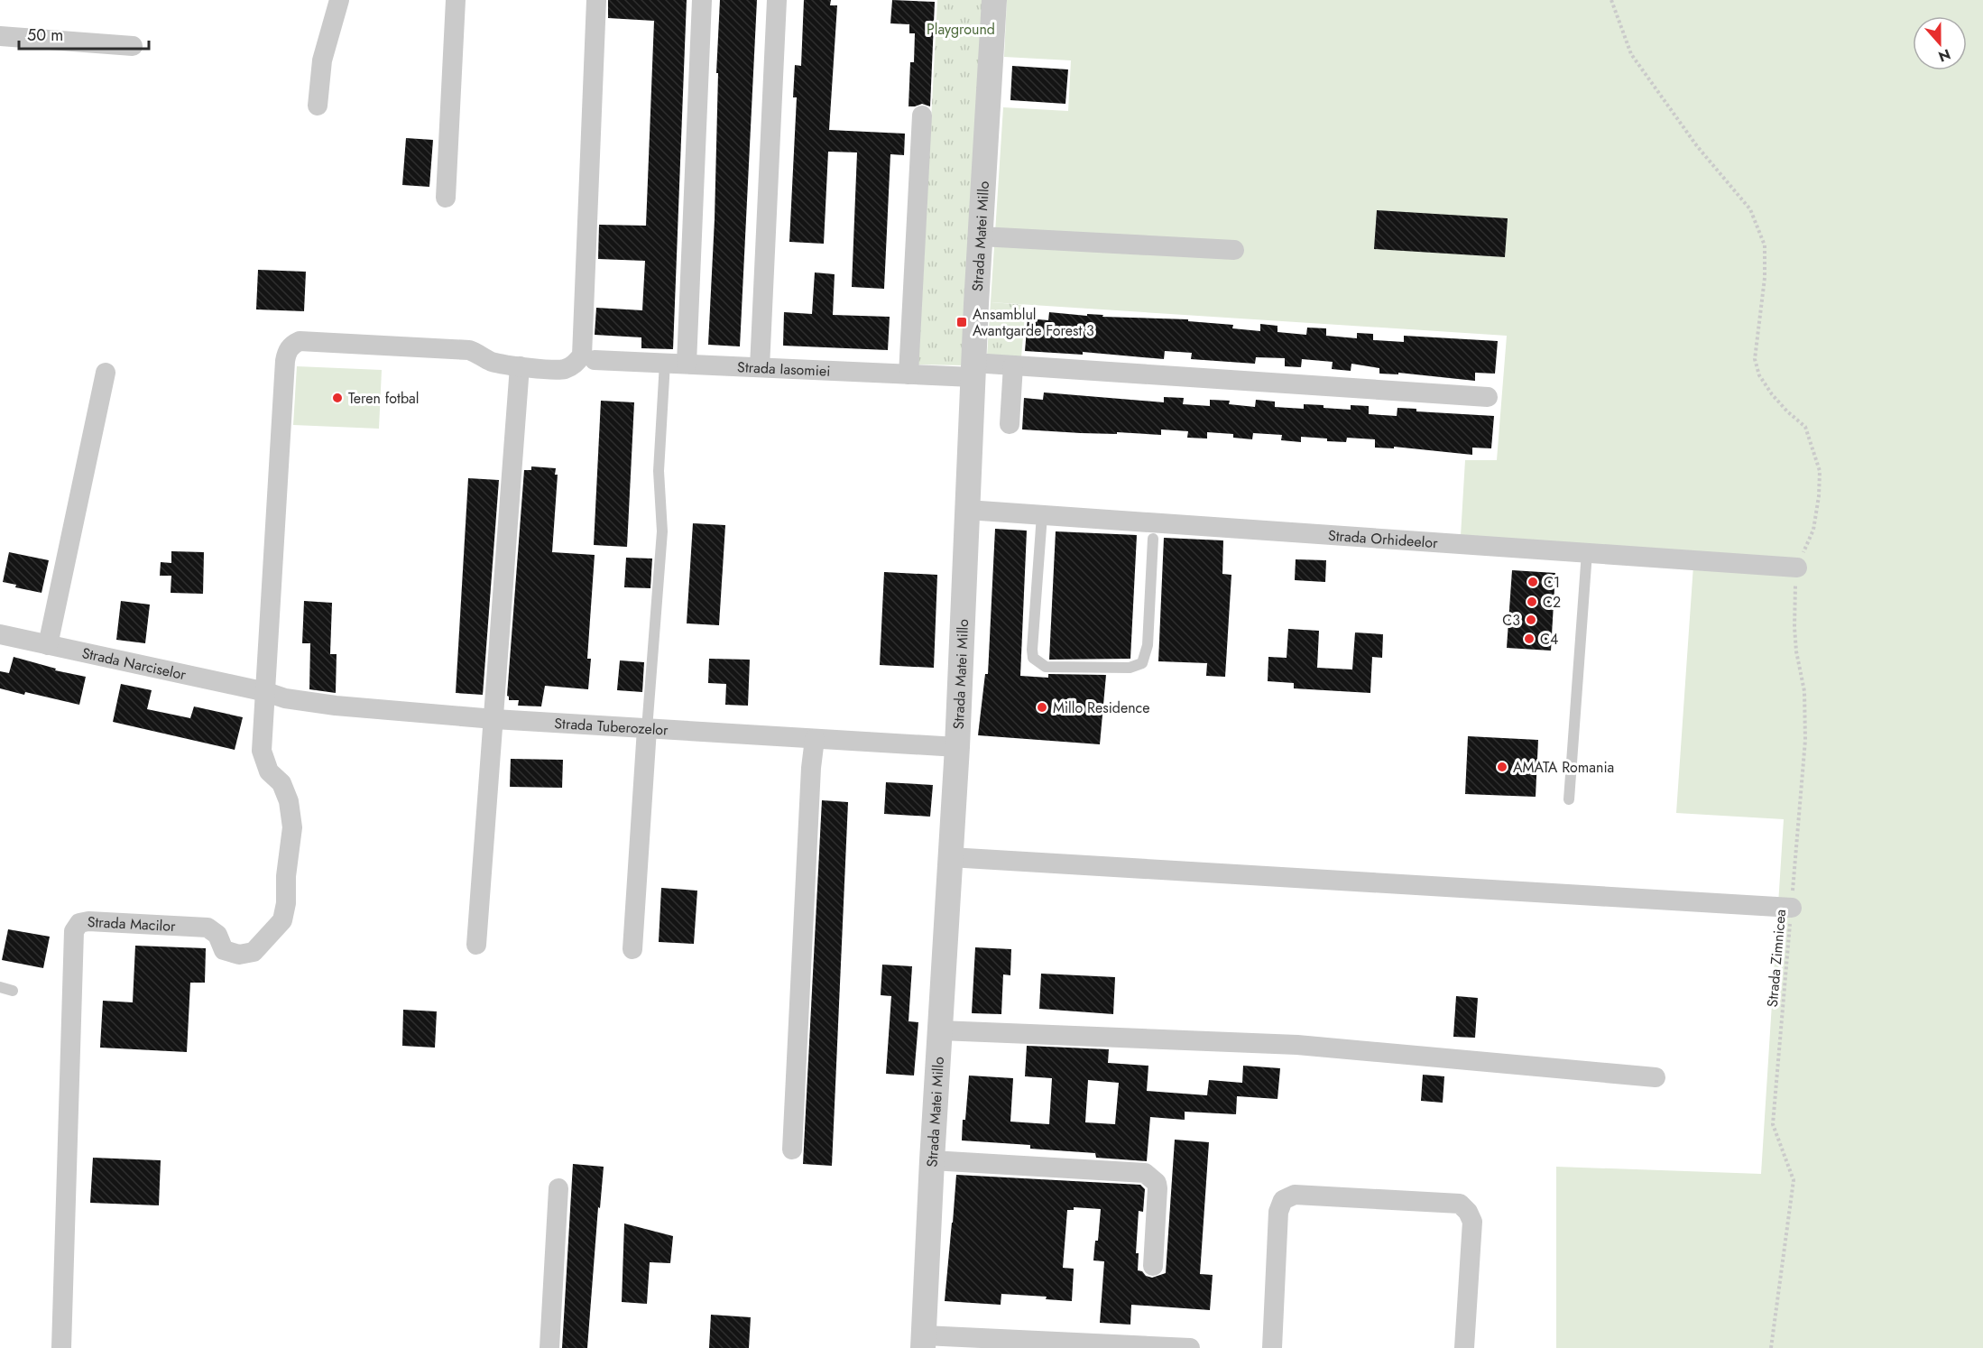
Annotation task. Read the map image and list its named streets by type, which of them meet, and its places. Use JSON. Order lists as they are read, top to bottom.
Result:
{
  "streets": {
    "street": [
      "Strada Matei Millo",
      "Strada Iasomiei",
      "Strada Orhideelor",
      "Strada Narciselor",
      "Strada Tuberozelor",
      "Strada Macilor"
    ],
    "path": ["Strada Zimnicea"]
  },
  "crossings": [
    ["Strada Matei Millo", "Strada Iasomiei"],
    ["Strada Matei Millo", "Strada Orhideelor"],
    ["Strada Matei Millo", "Strada Tuberozelor"],
    ["Strada Orhideelor", "Strada Zimnicea"],
    ["Strada Narciselor", "Strada Tuberozelor"],
    ["Strada Narciselor", "Strada Macilor"],
    ["Strada Tuberozelor", "Strada Macilor"]
  ],
  "parks": ["Playground"],
  "places": {
    "transit": ["Ansamblul Avantgarde Forest 3"],
    "other": [
      "Teren fotbal",
      "C1",
      "C2",
      "C3",
      "C4",
      "Millo Residence",
      "AMATA Romania"
    ]
  },
  "scale_bar": "50 m",
  "north": "bottom"
}
